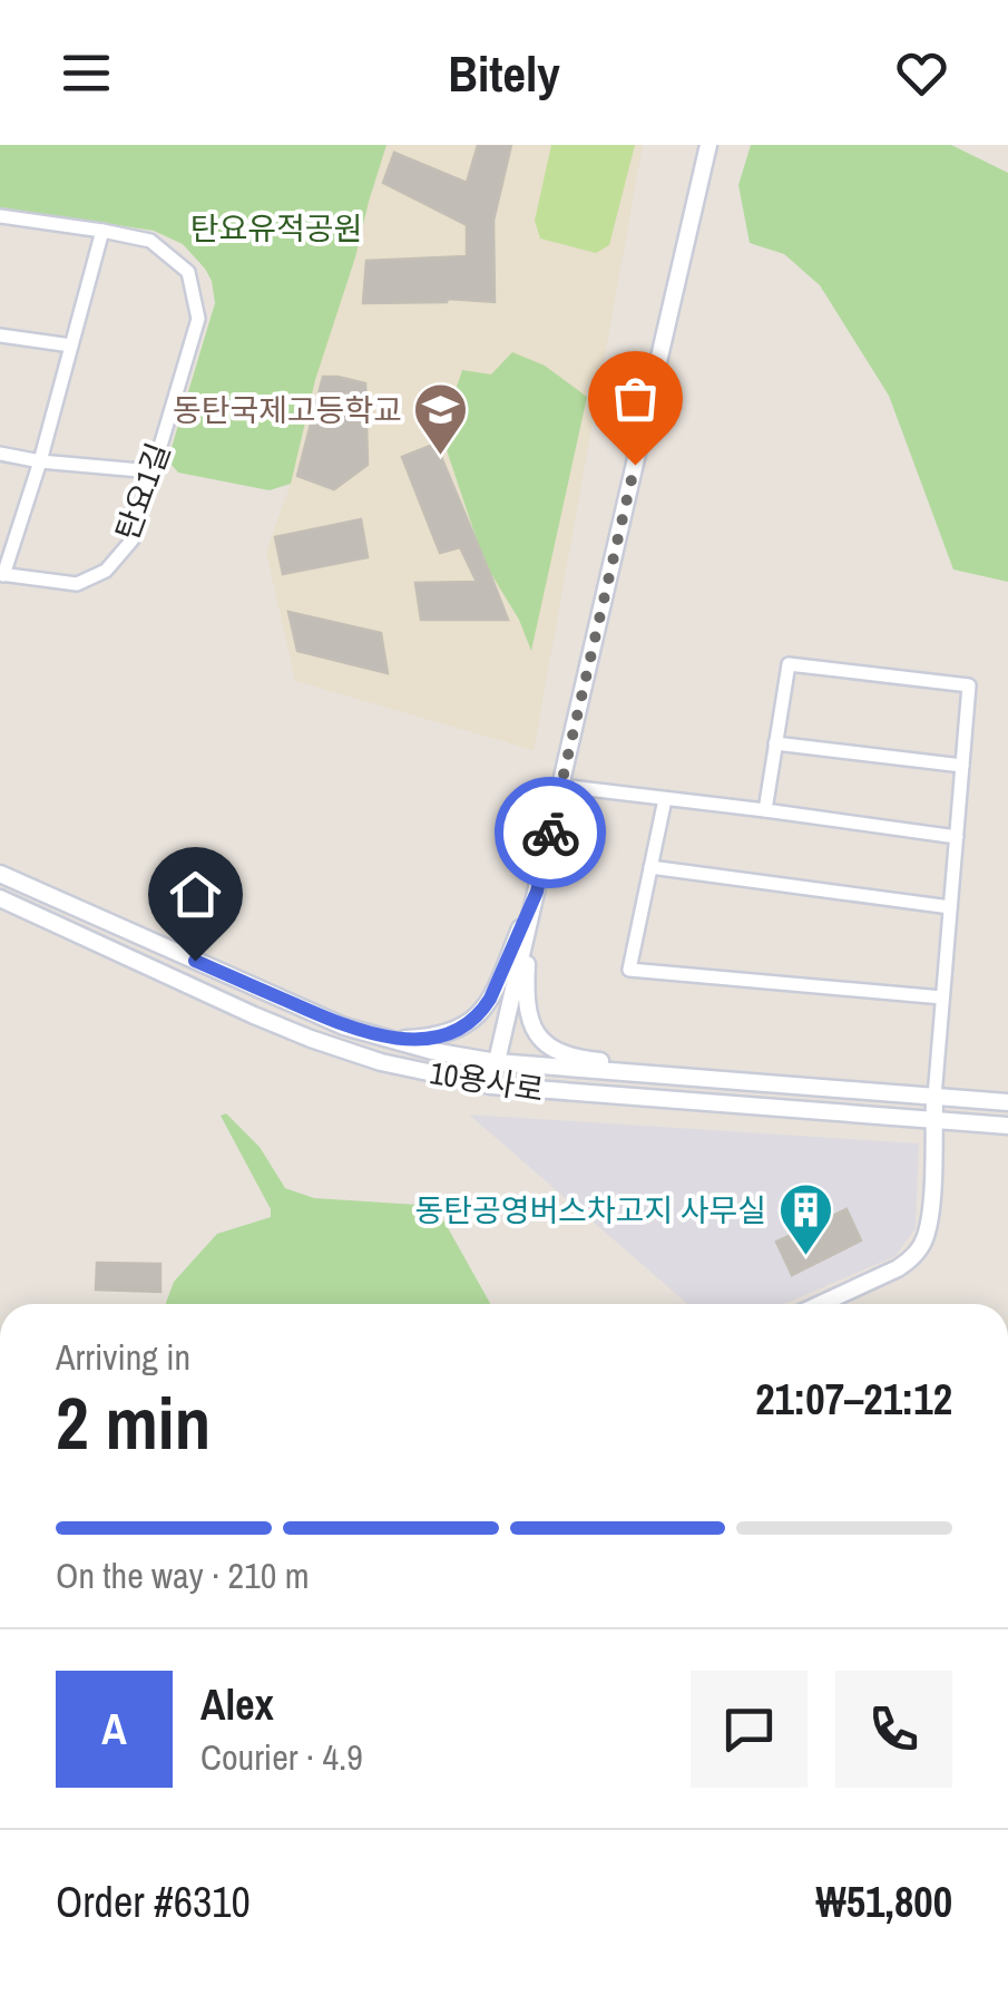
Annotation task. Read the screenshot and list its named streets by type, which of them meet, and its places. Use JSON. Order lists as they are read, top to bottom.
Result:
{
  "streets": {
    "street": ["탄요1길", "10용사로"]
  },
  "parks": ["탄요유적공원"],
  "places": {
    "school or university": ["동탄국제고등학교"],
    "building": ["동탄공영버스차고지 사무실"]
  },
  "page": {
    "header": "Bitely",
    "heading": ["2 min", "Arriving in", "21:07–21:12"],
    "panel": [
      "Alex",
      "Courier · 4.9",
      "Order #6310",
      "₩51,800"
    ],
    "bar": "On the way · 210 m",
    "round": "A"
  }
}
